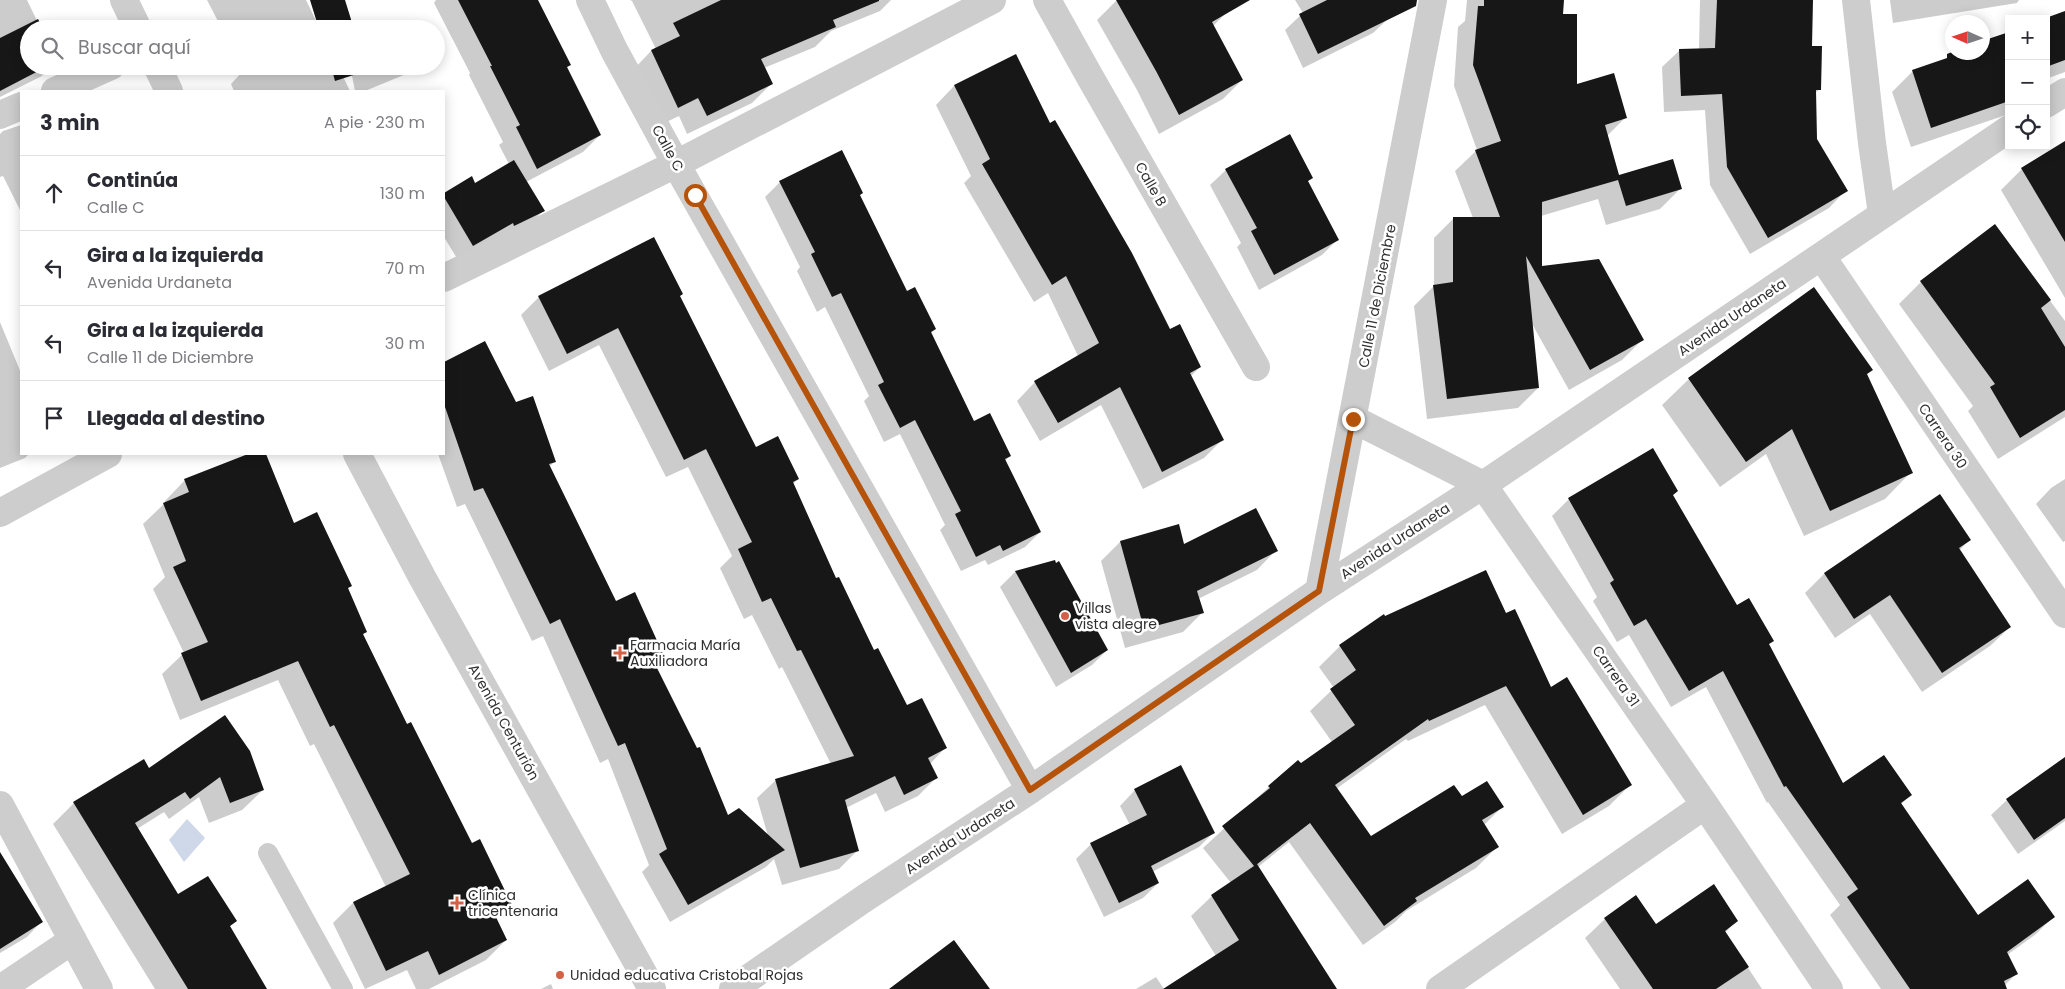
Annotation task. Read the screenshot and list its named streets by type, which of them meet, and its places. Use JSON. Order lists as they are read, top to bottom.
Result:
{
  "streets": {
    "street": [
      "Calle C",
      "Calle B",
      "Calle 11 de Diciembre",
      "Avenida Urdaneta",
      "Carrera 30",
      "Carrera 31",
      "Avenida Centurión"
    ]
  },
  "crossings": [
    ["Calle C", "Avenida Urdaneta"],
    ["Calle 11 de Diciembre", "Avenida Urdaneta"],
    ["Calle 11 de Diciembre", "Carrera 31"],
    ["Avenida Urdaneta", "Carrera 30"],
    ["Avenida Urdaneta", "Carrera 31"]
  ],
  "places": {
    "other": ["Villas vista alegre", "Unidad educativa Cristobal Rojas"],
    "health": ["Farmacia María Auxiliadora", "Clínica tricentenaria"]
  },
  "north": "left",
  "page": {
    "map_buttons": ["+", "−"],
    "search": "Buscar aquí",
    "heading": ["3 min", "A pie · 230 m"],
    "list": [
      ["Continúa", "Calle C", "130 m"],
      ["Gira a la izquierda", "Avenida Urdaneta", "70 m"],
      ["Gira a la izquierda", "Calle 11 de Diciembre", "30 m"],
      "Llegada al destino"
    ]
  }
}
